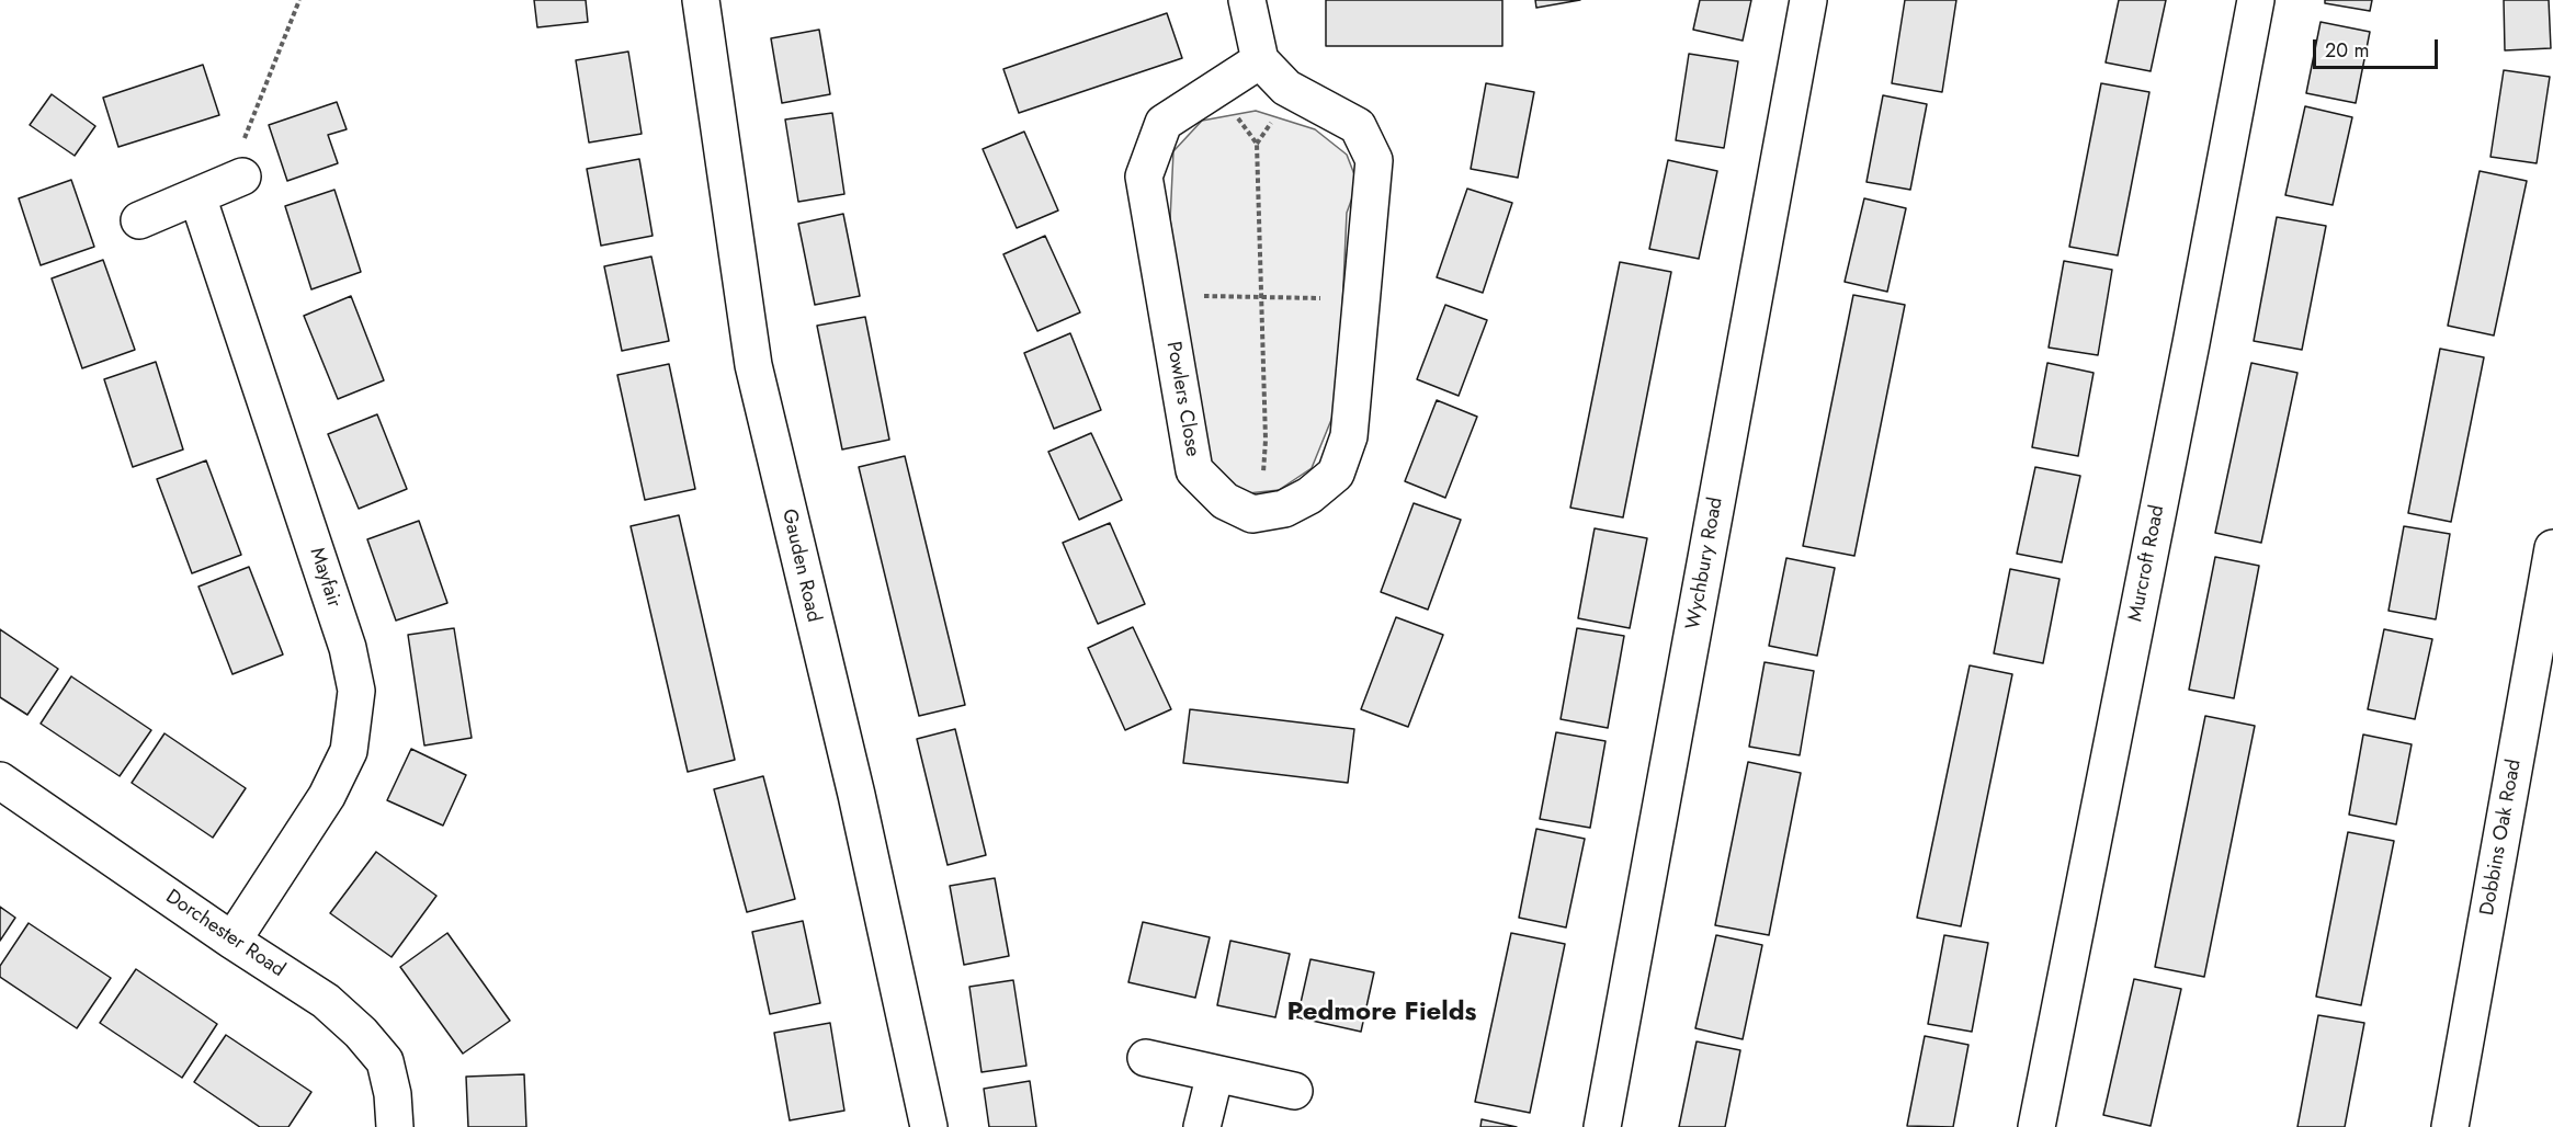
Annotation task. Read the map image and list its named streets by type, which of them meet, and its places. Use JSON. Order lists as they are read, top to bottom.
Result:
{
  "streets": {
    "street": [
      "Powlers Close",
      "Wychbury Road",
      "Murcroft Road",
      "Gauden Road",
      "Mayfair",
      "Dobbins Oak Road",
      "Dorchester Road"
    ]
  },
  "crossings": [
    ["Mayfair", "Dorchester Road"]
  ],
  "districts": ["Pedmore Fields"],
  "scale_bar": "20 m"
}
